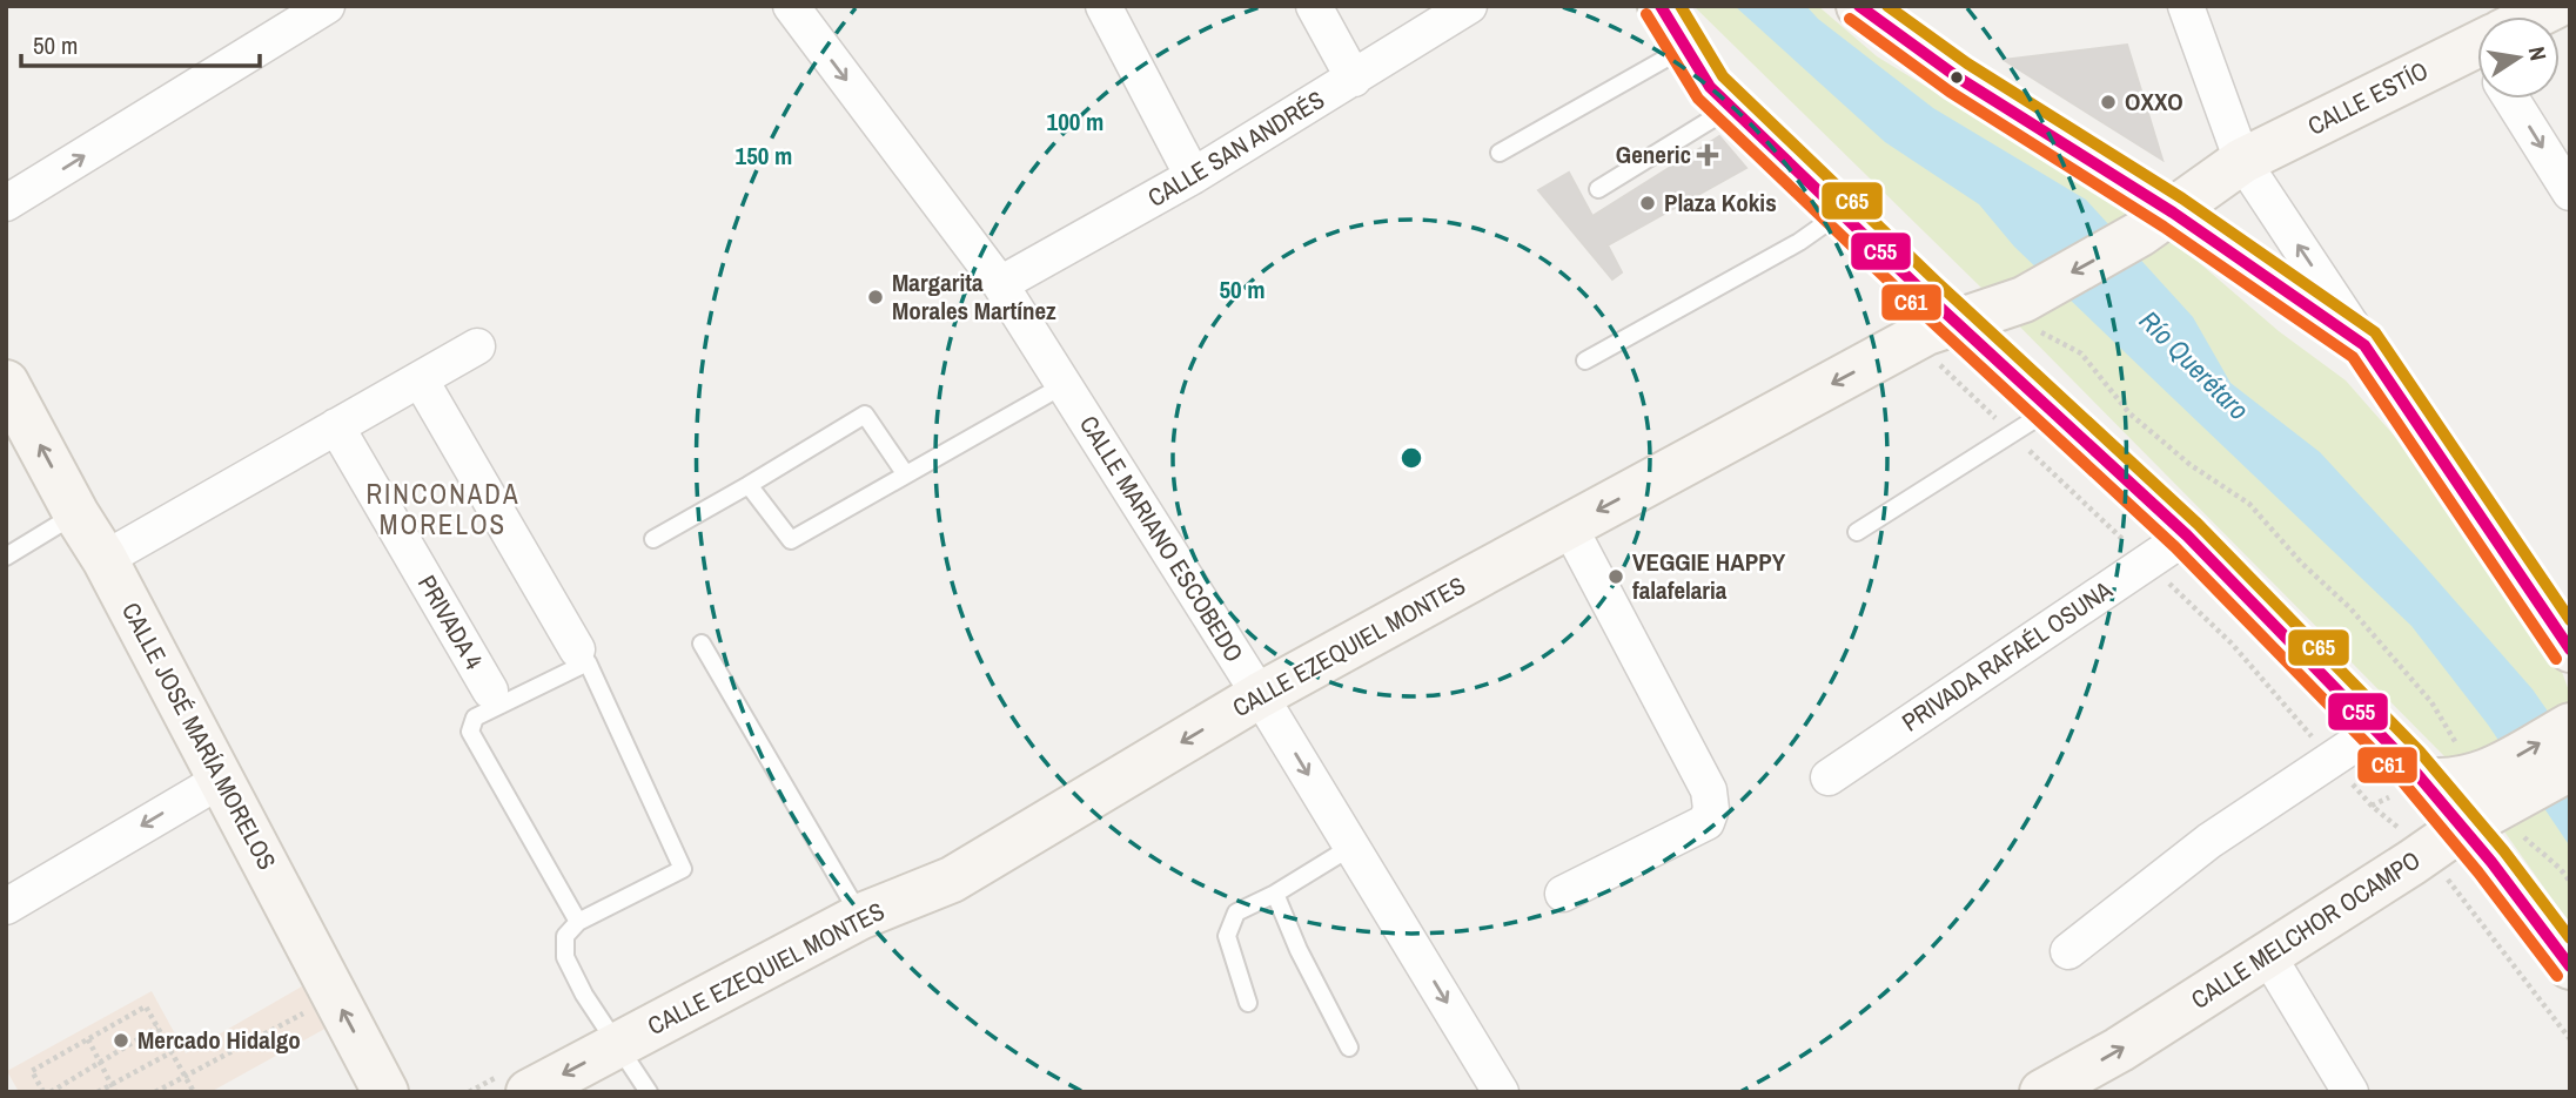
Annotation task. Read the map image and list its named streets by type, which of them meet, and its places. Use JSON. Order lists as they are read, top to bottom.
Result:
{
  "streets": {
    "main road": [
      "CALLE ESTÍO",
      "CALLE EZEQUIEL MONTES",
      "CALLE JOSÉ MARÍA MORELOS",
      "CALLE MELCHOR OCAMPO"
    ],
    "street": [
      "CALLE SAN ANDRÉS",
      "CALLE MARIANO ESCOBEDO",
      "PRIVADA 4",
      "PRIVADA RAFAÉL OSUNA"
    ]
  },
  "crossings": [
    ["CALLE ESTÍO", "CALLE EZEQUIEL MONTES"],
    ["CALLE SAN ANDRÉS", "CALLE MARIANO ESCOBEDO"],
    ["CALLE MARIANO ESCOBEDO", "CALLE EZEQUIEL MONTES"]
  ],
  "one_way": ["CALLE MARIANO ESCOBEDO", "CALLE EZEQUIEL MONTES", "CALLE MELCHOR OCAMPO"],
  "districts": ["RINCONADA MORELOS"],
  "water": ["Río Querétaro"],
  "places": {
    "other": [
      "OXXO",
      "Plaza Kokis",
      "Margarita Morales Martínez",
      "VEGGIE HAPPY falafelaria",
      "Mercado Hidalgo"
    ],
    "health": ["Generic"]
  },
  "lines": ["transit line C55", "transit line C65", "transit line C61"],
  "scale_bar": "50 m",
  "north": "right",
  "rings": ["100 m", "150 m", "50 m"]
}
